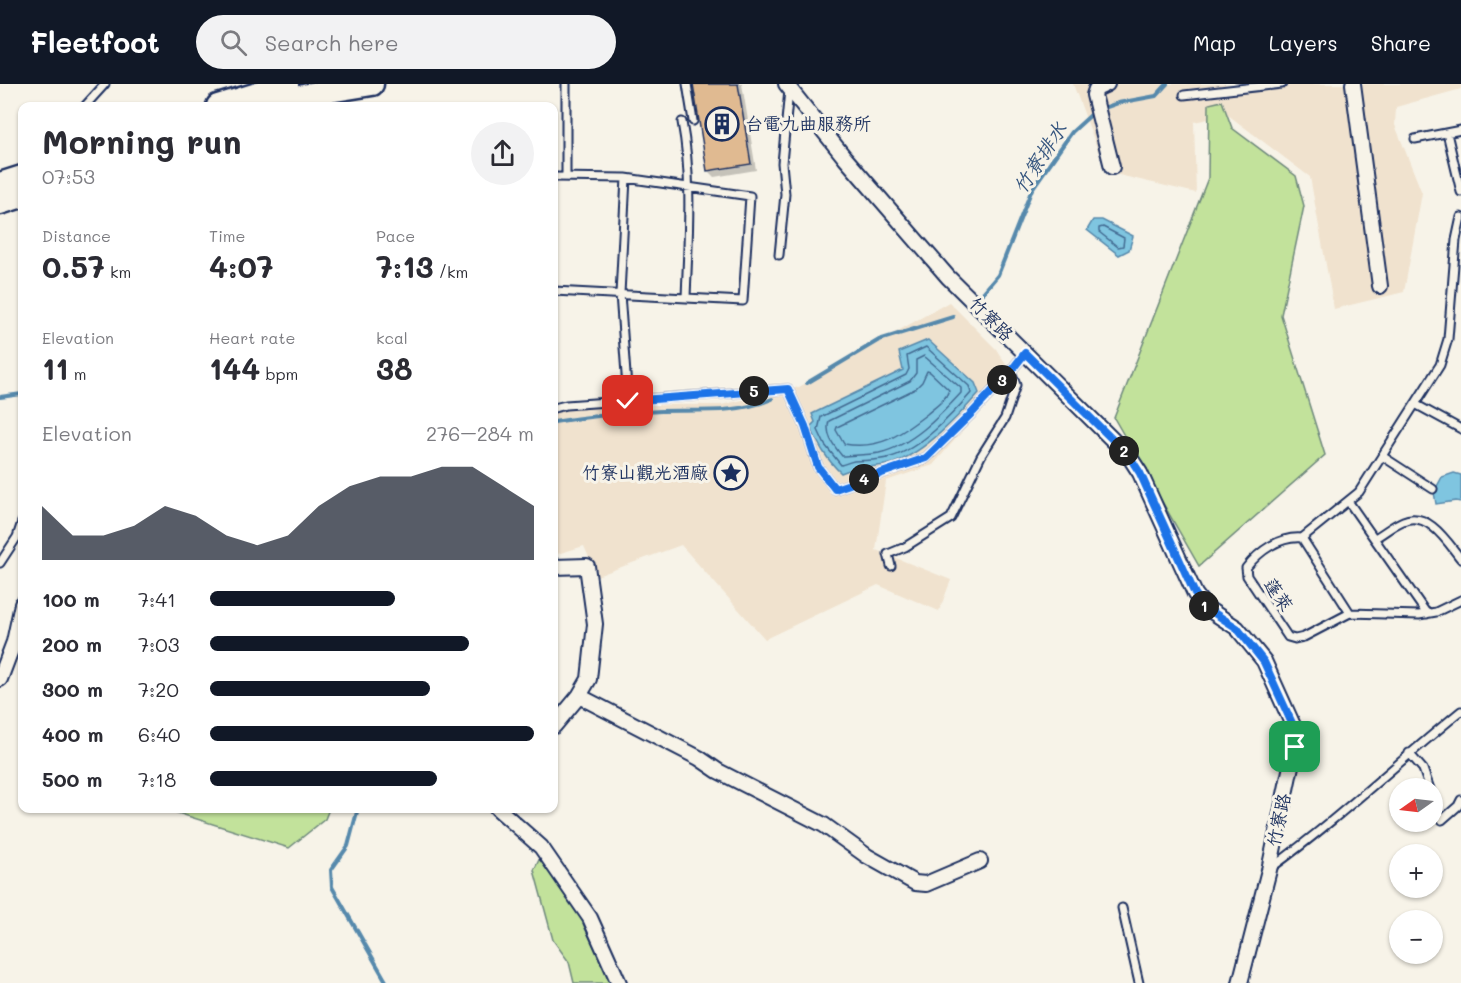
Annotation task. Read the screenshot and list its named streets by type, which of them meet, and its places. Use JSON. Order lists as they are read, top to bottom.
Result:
{
  "streets": {
    "street": ["竹寮路"],
    "lane": ["蓬萊"]
  },
  "water": ["竹寮排水"],
  "places": {
    "building": ["台電九曲服務所"],
    "place": ["竹寮山觀光酒廠"]
  },
  "north": "left",
  "page": {
    "header": "Fleetfoot",
    "search": "Search here",
    "nav": ["Map", "Layers", "Share"],
    "heading": ["Morning run", "07:53"],
    "stats": [
      ["Distance", "0.57 km"],
      ["Time", "4:07"],
      ["Pace", "7:13 /km"],
      ["Elevation", "11 m"],
      ["Heart rate", "144 bpm"],
      ["kcal", "38"]
    ],
    "pins": [
      "3",
      "5",
      "2",
      "4",
      "1"
    ],
    "chart": ["Elevation", "276–284 m"],
    "list": [
      {
        "name": "100 m",
        "note": "7:41"
      },
      {
        "name": "200 m",
        "note": "7:03"
      },
      {
        "name": "300 m",
        "note": "7:20"
      },
      {
        "name": "400 m",
        "note": "6:40"
      },
      {
        "name": "500 m",
        "note": "7:18"
      }
    ],
    "map_buttons": ["+", "−"]
  }
}
